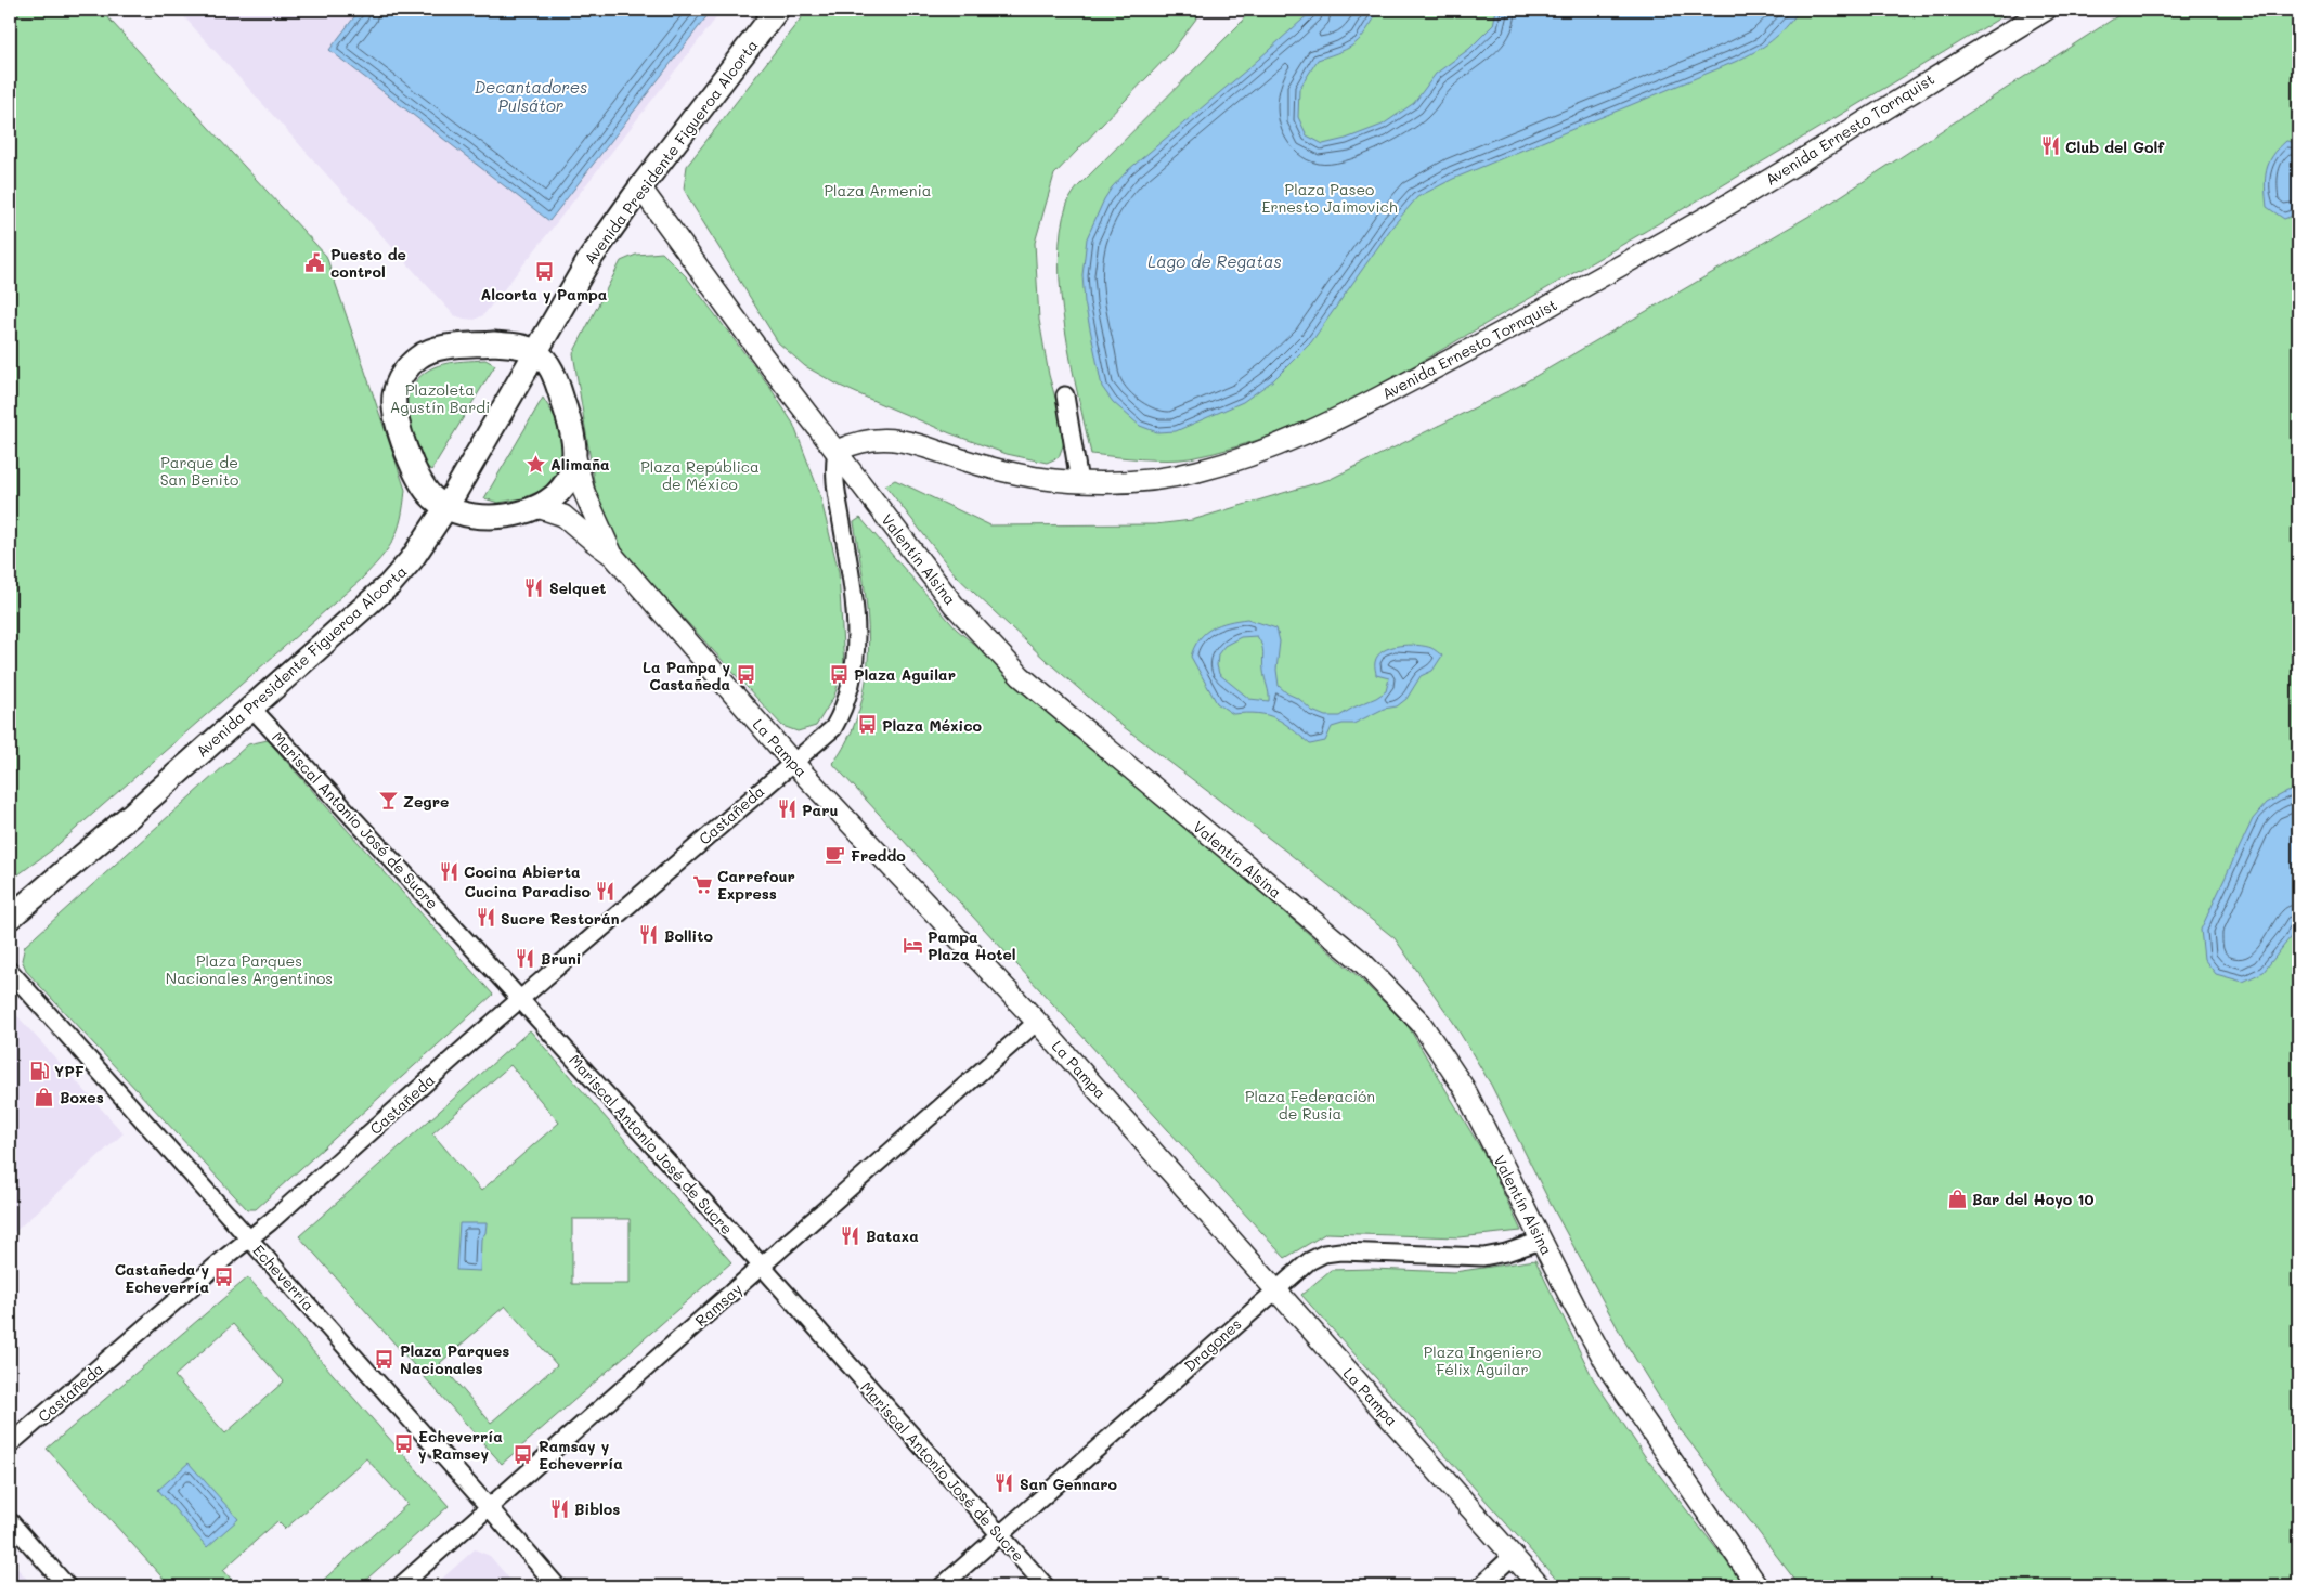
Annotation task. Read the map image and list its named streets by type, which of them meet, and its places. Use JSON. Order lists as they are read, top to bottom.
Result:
{
  "streets": {
    "main road": ["Avenida Presidente Figueroa Alcorta"],
    "street": [
      "Avenida Ernesto Tornquist",
      "Valentín Alsina",
      "La Pampa",
      "Castañeda",
      "Mariscal Antonio José de Sucre",
      "Echeverría",
      "Ramsay",
      "Dragones"
    ]
  },
  "crossings": [
    ["Avenida Ernesto Tornquist", "Valentín Alsina"],
    ["Avenida Ernesto Tornquist", "Castañeda"],
    ["Avenida Presidente Figueroa Alcorta", "Valentín Alsina"],
    ["Avenida Presidente Figueroa Alcorta", "Mariscal Antonio José de Sucre"],
    ["Valentín Alsina", "Castañeda"],
    ["Valentín Alsina", "Dragones"],
    ["La Pampa", "Castañeda"],
    ["La Pampa", "Ramsay"],
    ["La Pampa", "Dragones"],
    ["Castañeda", "Mariscal Antonio José de Sucre"],
    ["Castañeda", "Echeverría"],
    ["Mariscal Antonio José de Sucre", "Ramsay"],
    ["Mariscal Antonio José de Sucre", "Dragones"],
    ["Echeverría", "Ramsay"]
  ],
  "water": ["Decantadores Pulsátor", "Lago de Regatas"],
  "parks": [
    "Plaza Paseo Ernesto Jaimovich",
    "Plaza Armenia",
    "Plazoleta Agustín Bardi",
    "Parque de San Benito",
    "Plaza República de México",
    "Plaza Parques Nacionales Argentinos",
    "Plaza Federación de Rusia",
    "Plaza Ingeniero Félix Aguilar"
  ],
  "places": {
    "restaurant": [
      "Club del Golf",
      "Selquet",
      "Paru",
      "Cocina Abierta",
      "Cucina Paradiso",
      "Sucre Restorán",
      "Bollito",
      "Bruni",
      "Bataxa",
      "San Gennaro",
      "Biblos"
    ],
    "public building": ["Puesto de control"],
    "bus stop": [
      "Alcorta y Pampa",
      "Plaza Aguilar",
      "La Pampa y Castañeda",
      "Plaza México",
      "Castañeda y Echeverría",
      "Plaza Parques Nacionales",
      "Echeverría y Ramsey",
      "Ramsay y Echeverría"
    ],
    "place": ["Alimaña"],
    "bar": ["Zegre"],
    "cafe": ["Freddo"],
    "supermarket": ["Carrefour Express"],
    "hotel": ["Pampa Plaza Hotel"],
    "fuel station": ["YPF"],
    "shop": ["Boxes", "Bar del Hoyo 10"]
  }
}
